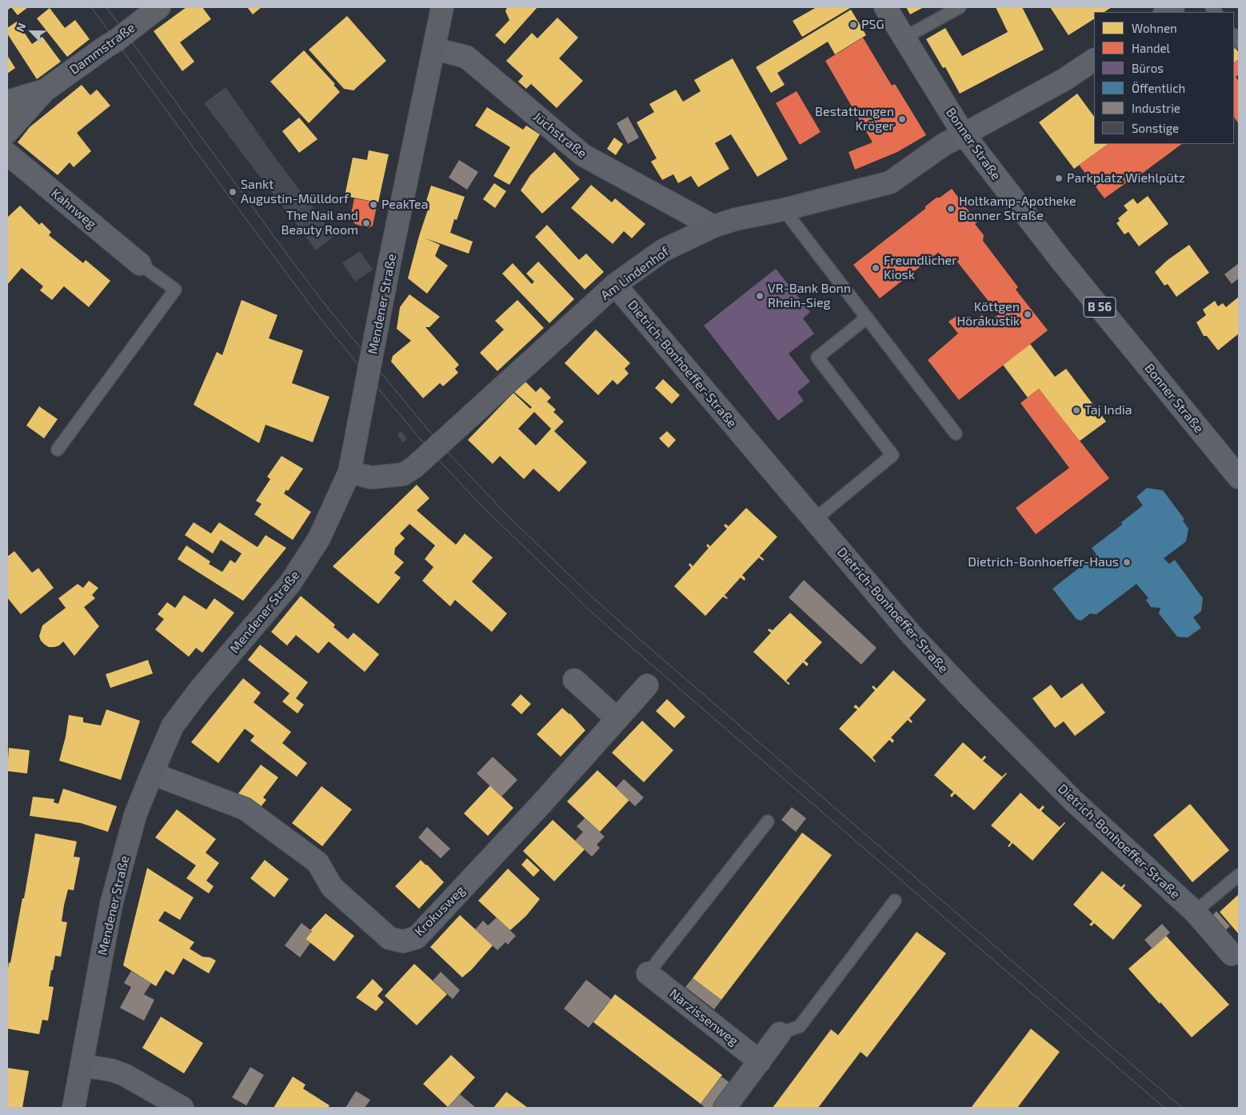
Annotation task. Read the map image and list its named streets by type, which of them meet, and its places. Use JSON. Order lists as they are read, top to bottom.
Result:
{
  "streets": {
    "main road": ["Bonner Straße", "B 56"],
    "street": [
      "Dammstraße",
      "Jüchstraße",
      "Kahnweg",
      "Am Lindenhof",
      "Mendener Straße",
      "Dietrich-Bonhoeffer-Straße",
      "Krokusweg",
      "Narzissenweg"
    ]
  },
  "crossings": [
    ["Jüchstraße", "Am Lindenhof"],
    ["Jüchstraße", "Mendener Straße"],
    ["Bonner Straße", "Am Lindenhof"],
    ["Am Lindenhof", "Mendener Straße"],
    ["Am Lindenhof", "Dietrich-Bonhoeffer-Straße"],
    ["Mendener Straße", "Krokusweg"]
  ],
  "places": [
    "PSG",
    "Bestattungen Kröger",
    "Parkplatz Wiehlpütz",
    "Sankt Augustin-Mülldorf",
    "PeakTea",
    "Holtkamp-Apotheke Bonner Straße",
    "The Nail and Beauty Room",
    "Freundlicher Kiosk",
    "VR-Bank Bonn Rhein-Sieg",
    "Köttgen Hörakustik",
    "Taj India",
    "Dietrich-Bonhoeffer-Haus"
  ],
  "legend": [
    "Wohnen",
    "Handel",
    "Büros",
    "Öffentlich",
    "Industrie",
    "Sonstige"
  ],
  "north": "top left"
}
